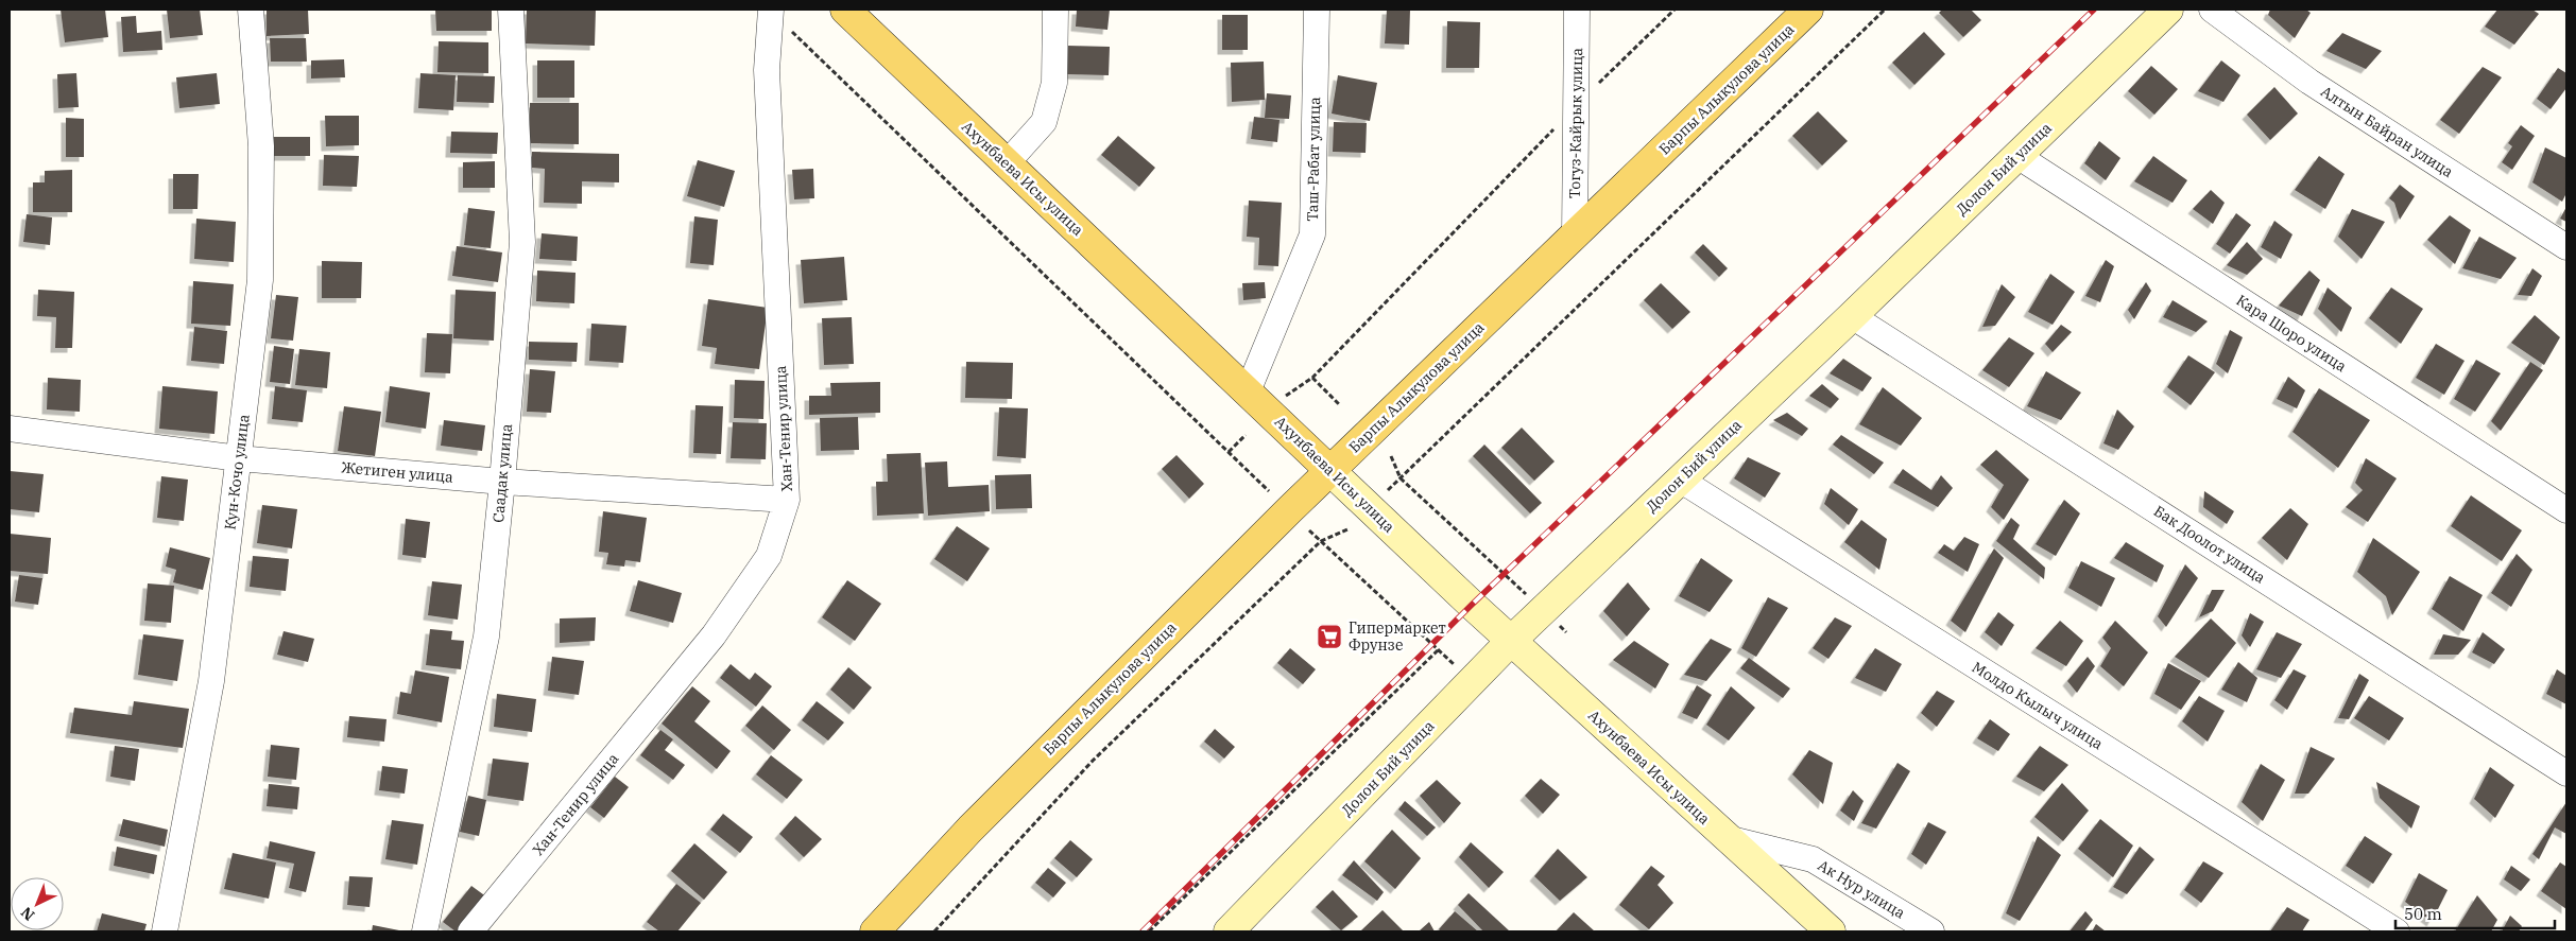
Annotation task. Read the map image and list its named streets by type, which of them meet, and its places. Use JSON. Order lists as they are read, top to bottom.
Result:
{
  "streets": {
    "main road": ["Барпы Алыкулова улица", "Ахунбаева Исы улица"],
    "street": [
      "Тогуз-Кайрык улица",
      "Алтын Байран улица",
      "Таш-Рабат улица",
      "Долон Бий улица",
      "Кара Шоро улица",
      "Хан-Тенир улица",
      "Кун-Кочо улица",
      "Жетиген улица",
      "Саадак улица",
      "Бак Доолот улица",
      "Молдо Кылыч улица",
      "Ак Нур улица"
    ]
  },
  "crossings": [
    ["Барпы Алыкулова улица", "Тогуз-Кайрык улица"],
    ["Барпы Алыкулова улица", "Ахунбаева Исы улица"],
    ["Таш-Рабат улица", "Ахунбаева Исы улица"],
    ["Долон Бий улица", "Ахунбаева Исы улица"],
    ["Долон Бий улица", "Кара Шоро улица"],
    ["Долон Бий улица", "Бак Доолот улица"],
    ["Долон Бий улица", "Молдо Кылыч улица"],
    ["Ахунбаева Исы улица", "Ак Нур улица"],
    ["Хан-Тенир улица", "Жетиген улица"],
    ["Кун-Кочо улица", "Жетиген улица"],
    ["Жетиген улица", "Саадак улица"]
  ],
  "places": {
    "supermarket": ["Гипермаркет Фрунзе"]
  },
  "scale_bar": "50 m",
  "north": "bottom left"
}
